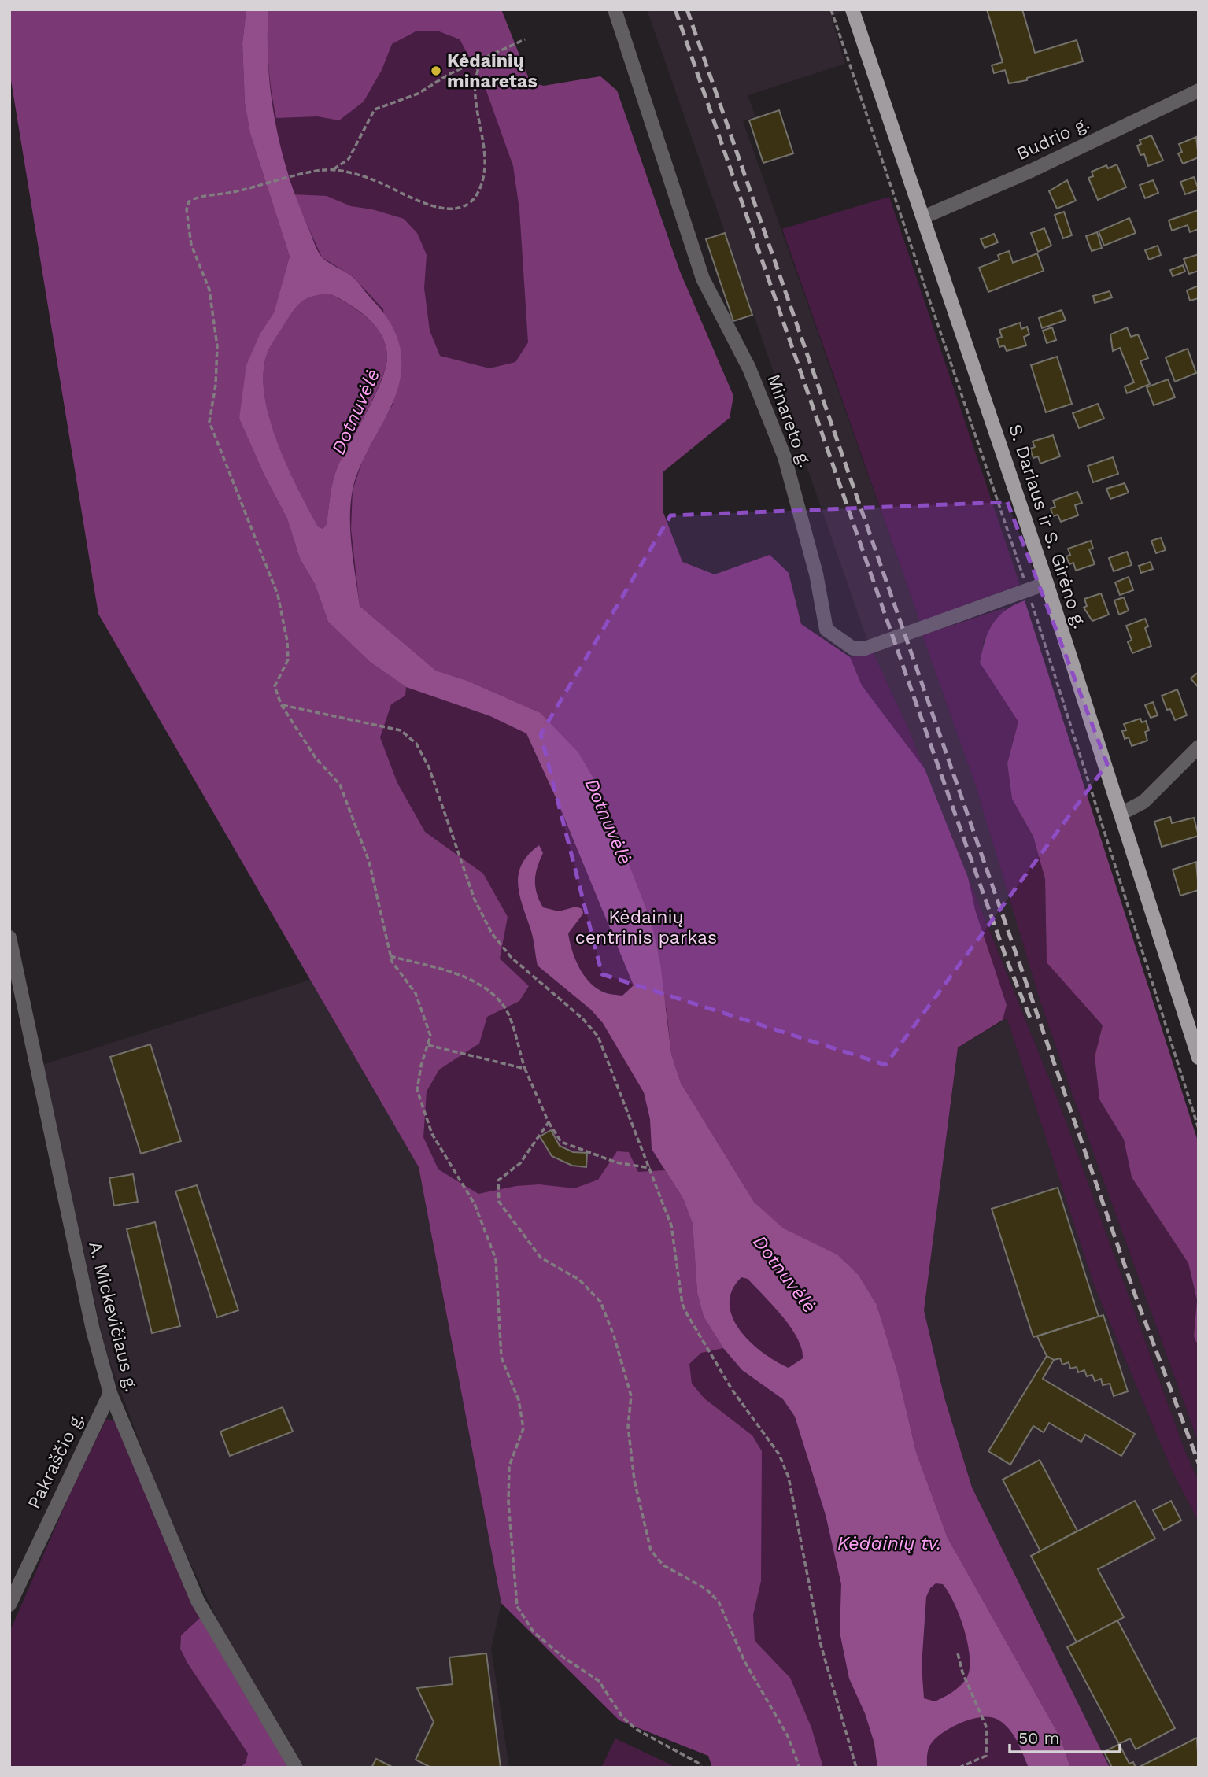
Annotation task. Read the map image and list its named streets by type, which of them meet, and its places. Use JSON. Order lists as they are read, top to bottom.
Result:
{
  "streets": {
    "main road": ["S. Dariaus ir S. Girėno g."],
    "street": [
      "Budrio g.",
      "Minareto g.",
      "A. Mickevičiaus g.",
      "Pakraščio g."
    ]
  },
  "crossings": [
    ["Budrio g.", "S. Dariaus ir S. Girėno g."],
    ["Minareto g.", "S. Dariaus ir S. Girėno g."],
    ["A. Mickevičiaus g.", "Pakraščio g."]
  ],
  "water": ["Dotnuvėlė", "Kėdainių tv."],
  "parks": ["Kėdainių centrinis parkas"],
  "places": ["Kėdainių minaretas"],
  "scale_bar": "50 m"
}
